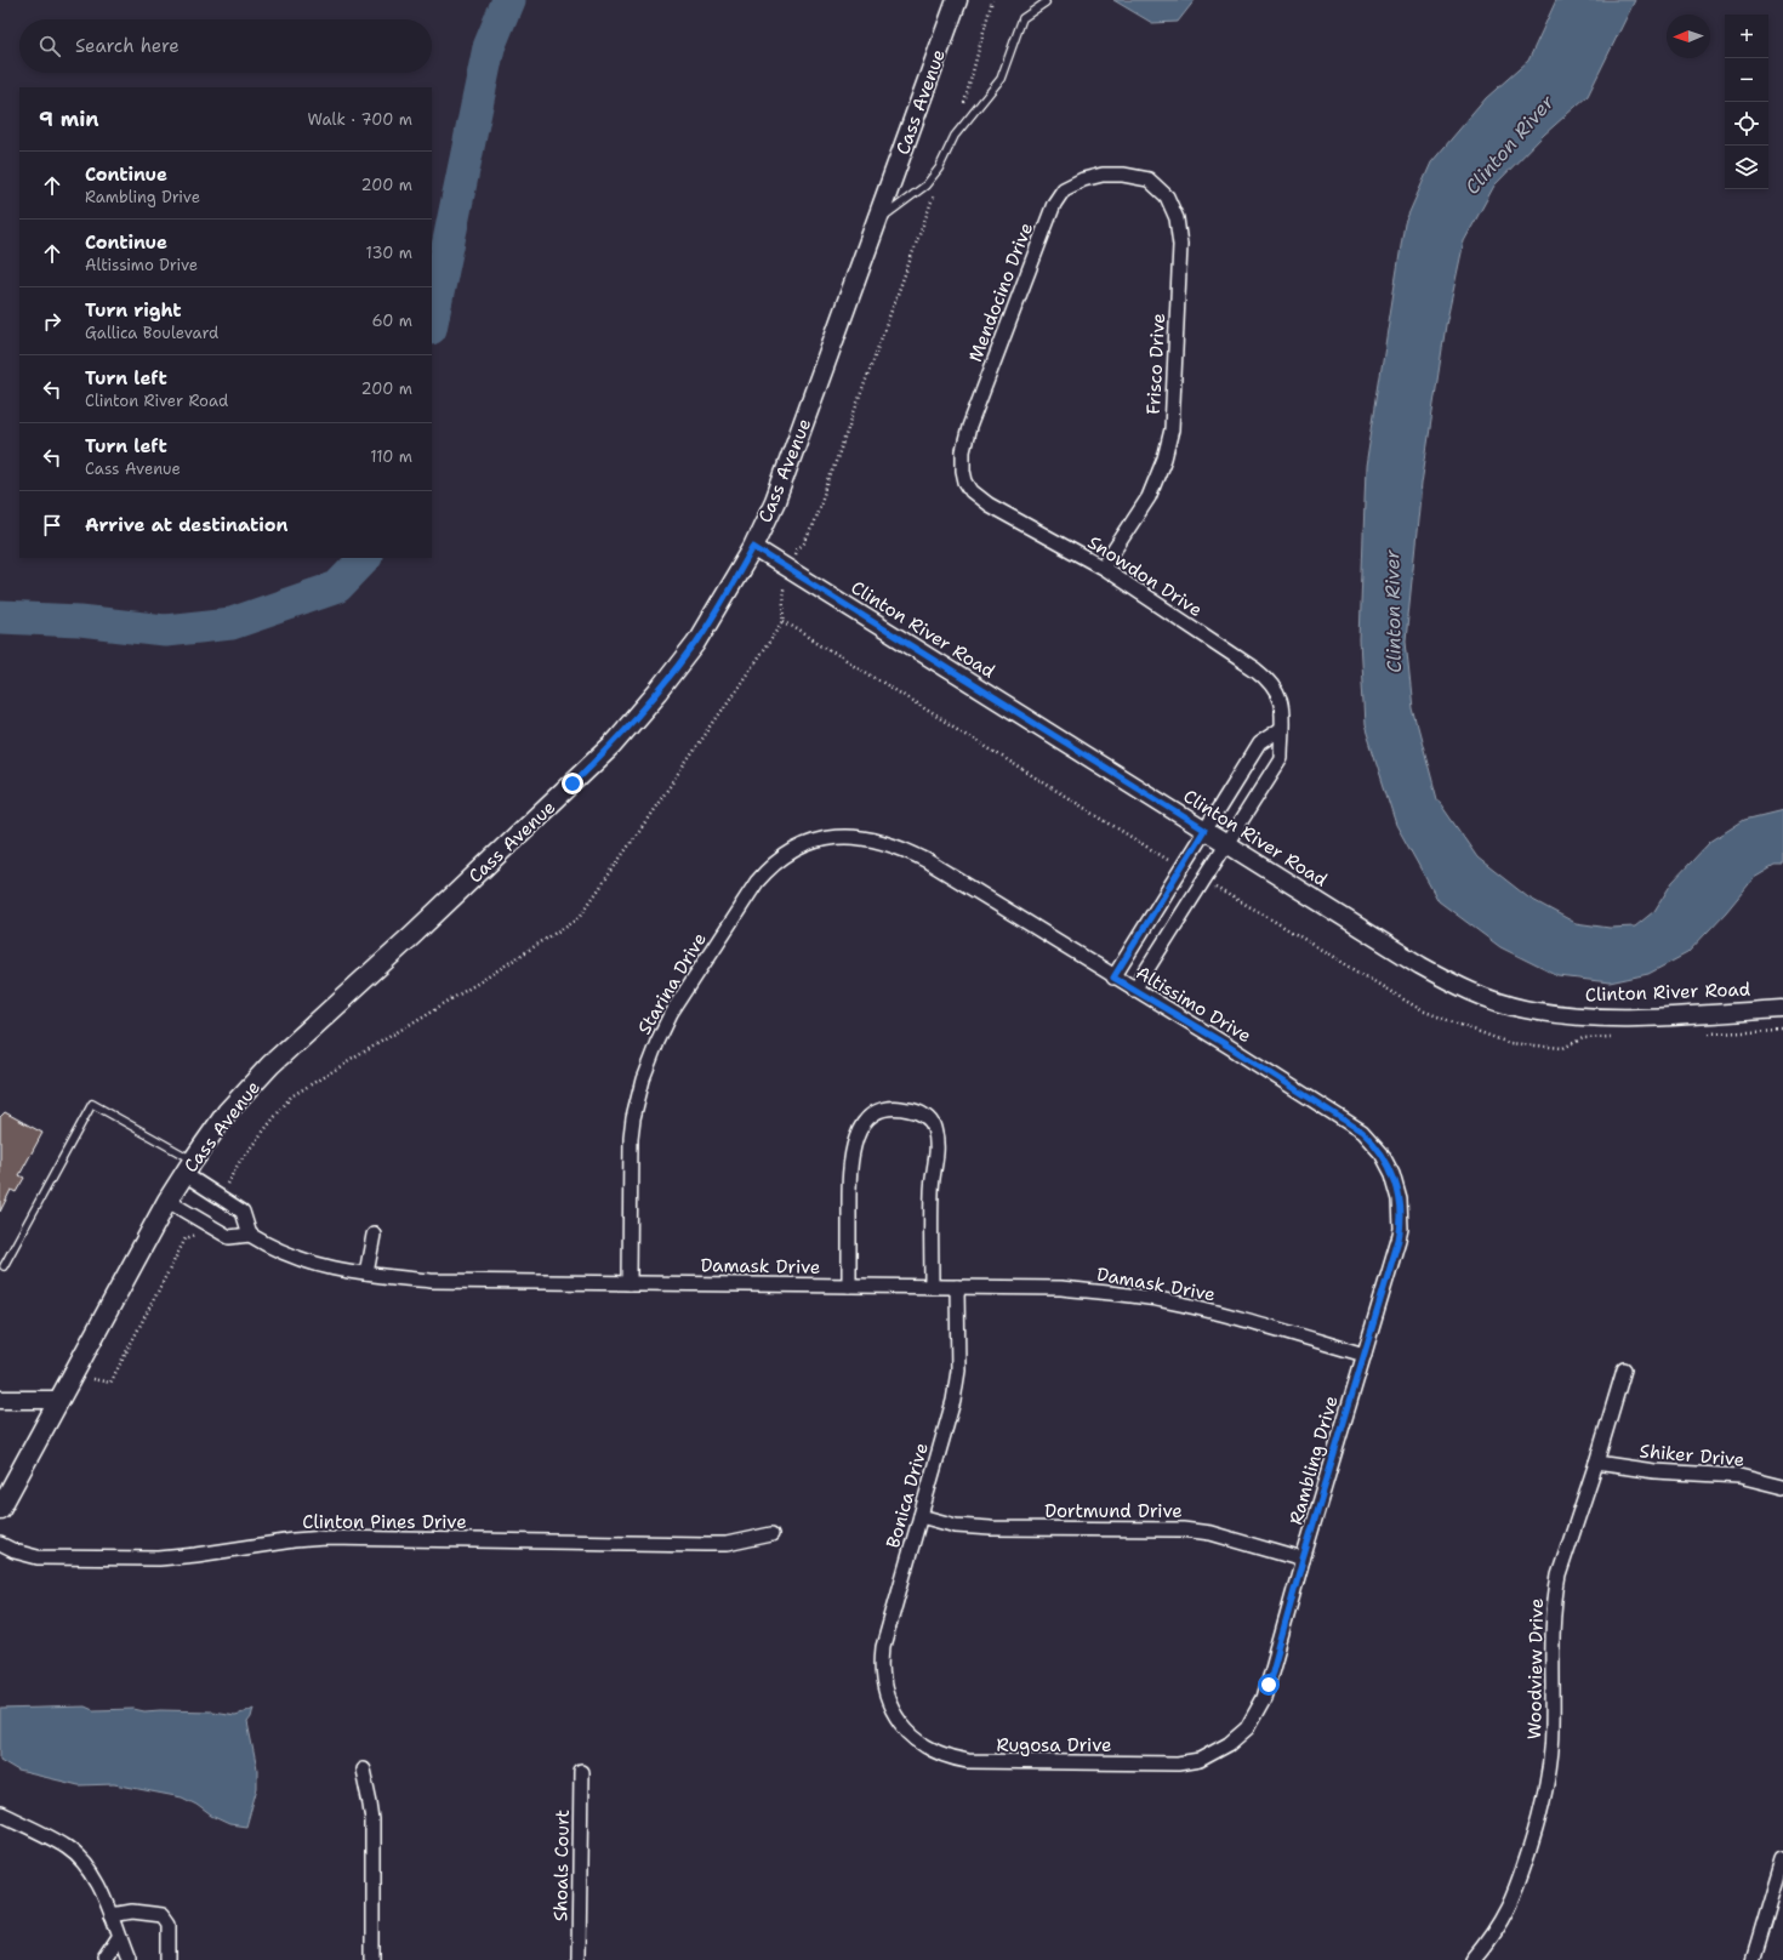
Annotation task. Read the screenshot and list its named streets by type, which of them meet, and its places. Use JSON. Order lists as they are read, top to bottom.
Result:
{
  "streets": {
    "main road": ["Cass Avenue"],
    "street": [
      "Mendocino Drive",
      "Frisco Drive",
      "Snowdon Drive",
      "Clinton River Road",
      "Starina Drive",
      "Altissimo Drive",
      "Damask Drive",
      "Shiker Drive",
      "Rambling Drive",
      "Bonica Drive",
      "Dortmund Drive",
      "Clinton Pines Drive",
      "Woodview Drive",
      "Rugosa Drive",
      "Shoals Court"
    ]
  },
  "crossings": [
    ["Cass Avenue", "Clinton River Road"],
    ["Mendocino Drive", "Frisco Drive"],
    ["Mendocino Drive", "Snowdon Drive"],
    ["Frisco Drive", "Snowdon Drive"],
    ["Snowdon Drive", "Clinton River Road"],
    ["Snowdon Drive", "Altissimo Drive"],
    ["Starina Drive", "Altissimo Drive"],
    ["Starina Drive", "Damask Drive"],
    ["Altissimo Drive", "Rambling Drive"],
    ["Damask Drive", "Rambling Drive"],
    ["Damask Drive", "Bonica Drive"],
    ["Shiker Drive", "Woodview Drive"],
    ["Rambling Drive", "Dortmund Drive"],
    ["Rambling Drive", "Rugosa Drive"],
    ["Bonica Drive", "Dortmund Drive"],
    ["Bonica Drive", "Rugosa Drive"]
  ],
  "water": ["Clinton River"],
  "north": "left",
  "page": {
    "map_buttons": ["+", "−"],
    "search": "Search here",
    "heading": ["9 min", "Walk · 700 m"],
    "list": [
      ["Continue", "Rambling Drive", "200 m"],
      ["Continue", "Altissimo Drive", "130 m"],
      ["Turn right", "Gallica Boulevard", "60 m"],
      ["Turn left", "Clinton River Road", "200 m"],
      ["Turn left", "Cass Avenue", "110 m"],
      "Arrive at destination"
    ]
  }
}
